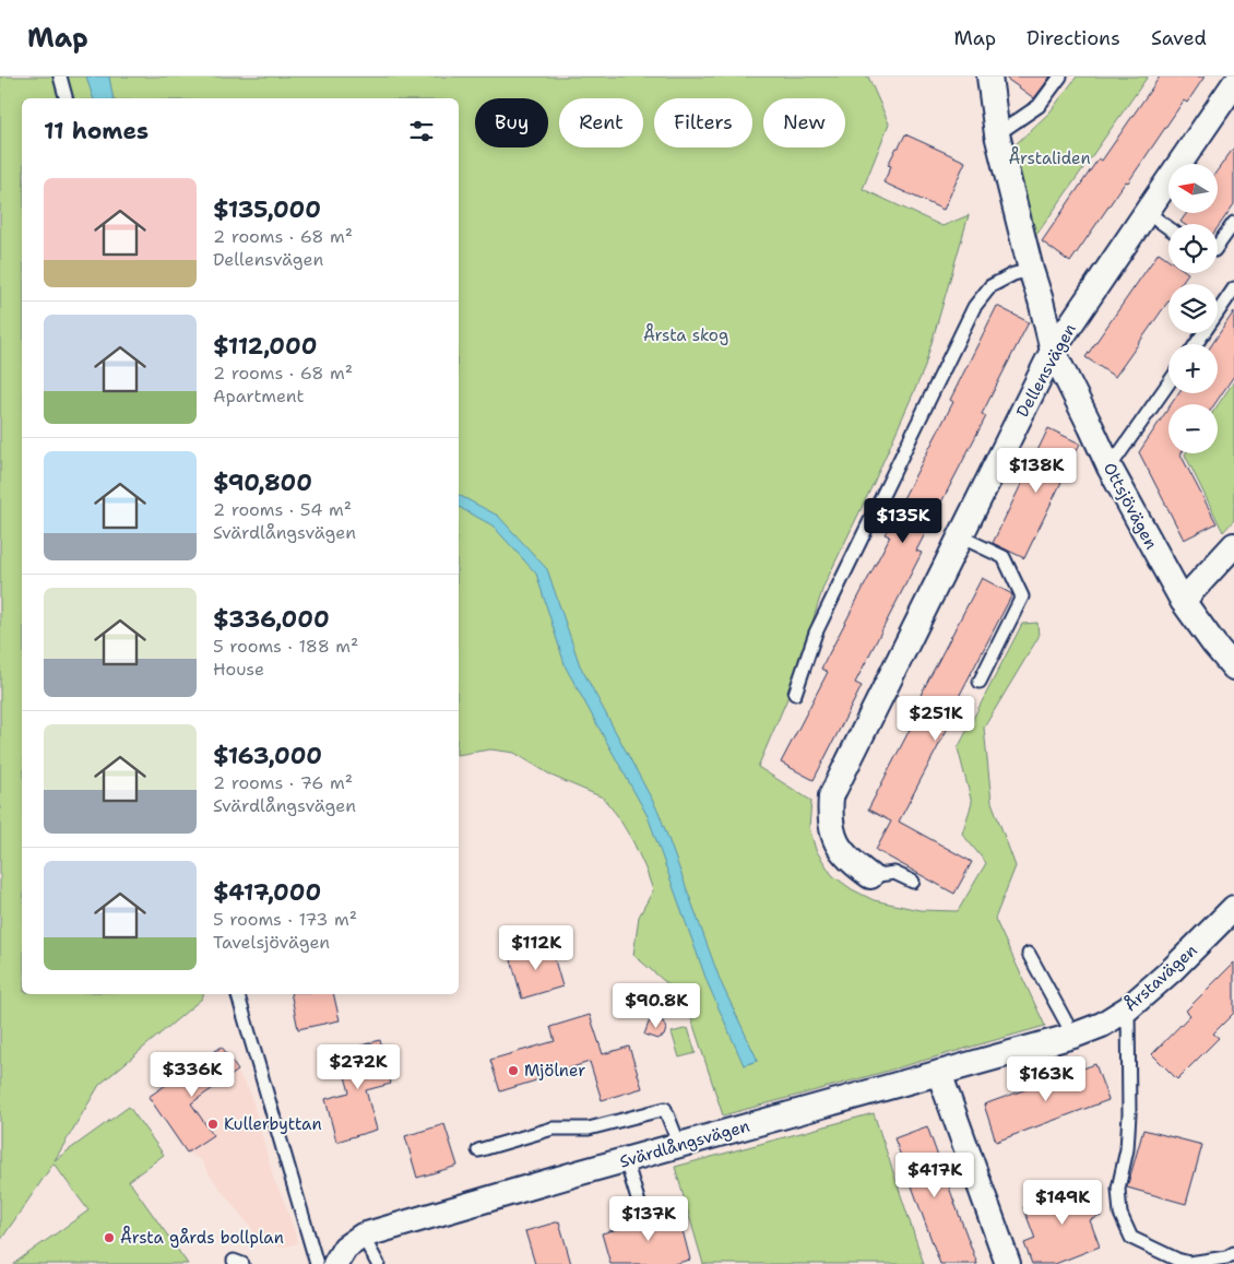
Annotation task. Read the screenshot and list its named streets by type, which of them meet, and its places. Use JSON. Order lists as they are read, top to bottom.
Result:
{
  "streets": {
    "street": [
      "Dellensvägen",
      "Ottsjövägen",
      "Årstavägen",
      "Svärdlångsvägen"
    ]
  },
  "crossings": [
    ["Dellensvägen", "Ottsjövägen"],
    ["Årstavägen", "Svärdlångsvägen"]
  ],
  "parks": ["Årstaliden", "Årsta skog"],
  "places": ["Mjölner", "Kullerbyttan", "Årsta gårds bollplan"],
  "north": "left",
  "page": {
    "header": "Map",
    "nav": ["Map", "Directions", "Saved"],
    "chip": [
      "Buy",
      "Rent",
      "Filters",
      "New"
    ],
    "heading": "11 homes",
    "map_buttons": ["+", "−"],
    "list": [
      {
        "name": "$135,000",
        "note": "2 rooms · 68 m² · Dellensvägen"
      },
      {
        "name": "$112,000",
        "note": "2 rooms · 68 m² · Apartment"
      },
      {
        "name": "$90,800",
        "note": "2 rooms · 54 m² · Svärdlångsvägen"
      },
      {
        "name": "$336,000",
        "note": "5 rooms · 188 m² · House"
      },
      {
        "name": "$163,000",
        "note": "2 rooms · 76 m² · Svärdlångsvägen"
      },
      {
        "name": "$417,000",
        "note": "5 rooms · 173 m² · Tavelsjövägen"
      }
    ],
    "price": [
      "$138K",
      "$135K",
      "$251K",
      "$112K",
      "$90.8K",
      "$272K",
      "$336K",
      "$163K",
      "$417K",
      "$149K",
      "$137K"
    ]
  }
}
